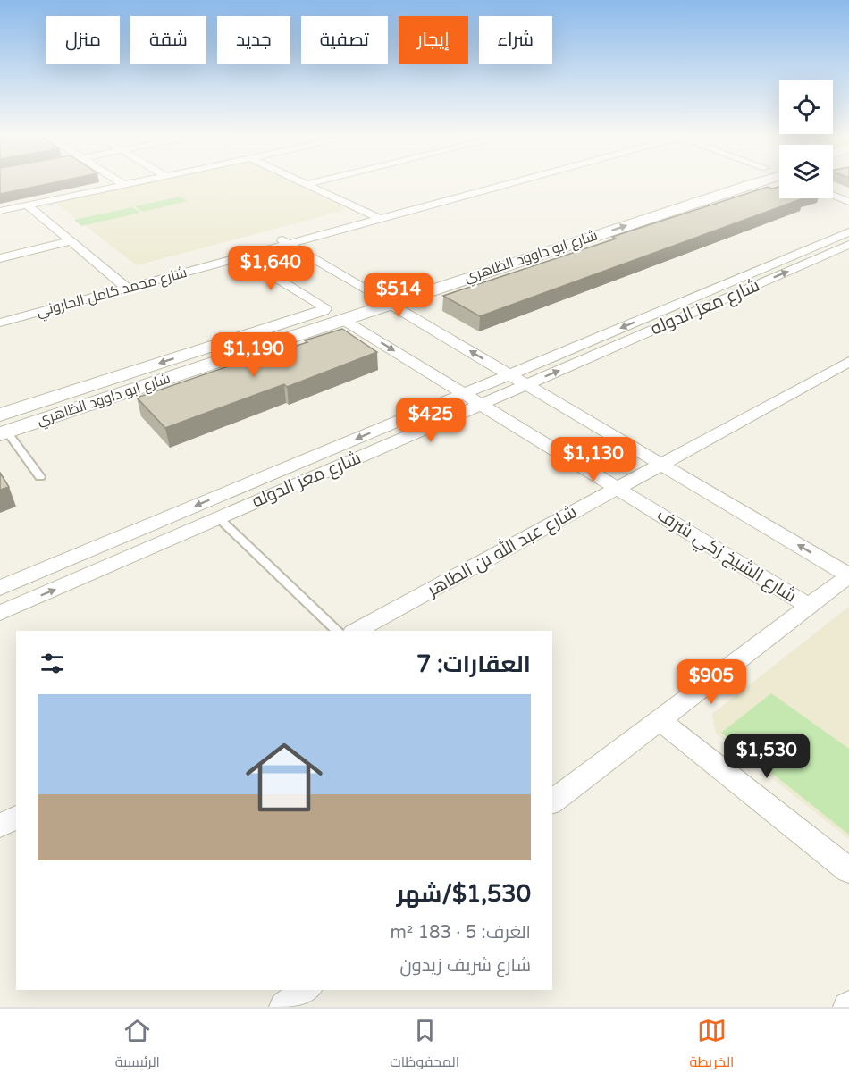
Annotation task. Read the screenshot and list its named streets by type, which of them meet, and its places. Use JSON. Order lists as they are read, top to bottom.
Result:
{
  "streets": {
    "street": [
      "شارع ابو داوود الظاهري",
      "شارع محمد كامل الحاروني",
      "شارع معز الدوله",
      "شارع عبد الله بن الطاهر",
      "شارع الشيخ زكي شرف"
    ]
  },
  "crossings": [
    ["شارع ابو داوود الظاهري", "شارع الشيخ زكي شرف"],
    ["شارع معز الدوله", "شارع الشيخ زكي شرف"],
    ["شارع عبد الله بن الطاهر", "شارع الشيخ زكي شرف"]
  ],
  "page": {
    "chip": [
      "شراء",
      "إيجار",
      "تصفية",
      "جديد",
      "شقة",
      "منزل"
    ],
    "price": [
      "$1,640",
      "$514",
      "$1,190",
      "$425",
      "$1,130",
      "$905",
      "$1,530"
    ],
    "heading": "العقارات: 7",
    "list": [
      {
        "name": "$1,530/شهر",
        "note": "الغرف: 5 · 183 m² · شارع شريف زيدون"
      }
    ],
    "tabs": ["الخريطة", "المحفوظات", "الرئيسية"]
  }
}
